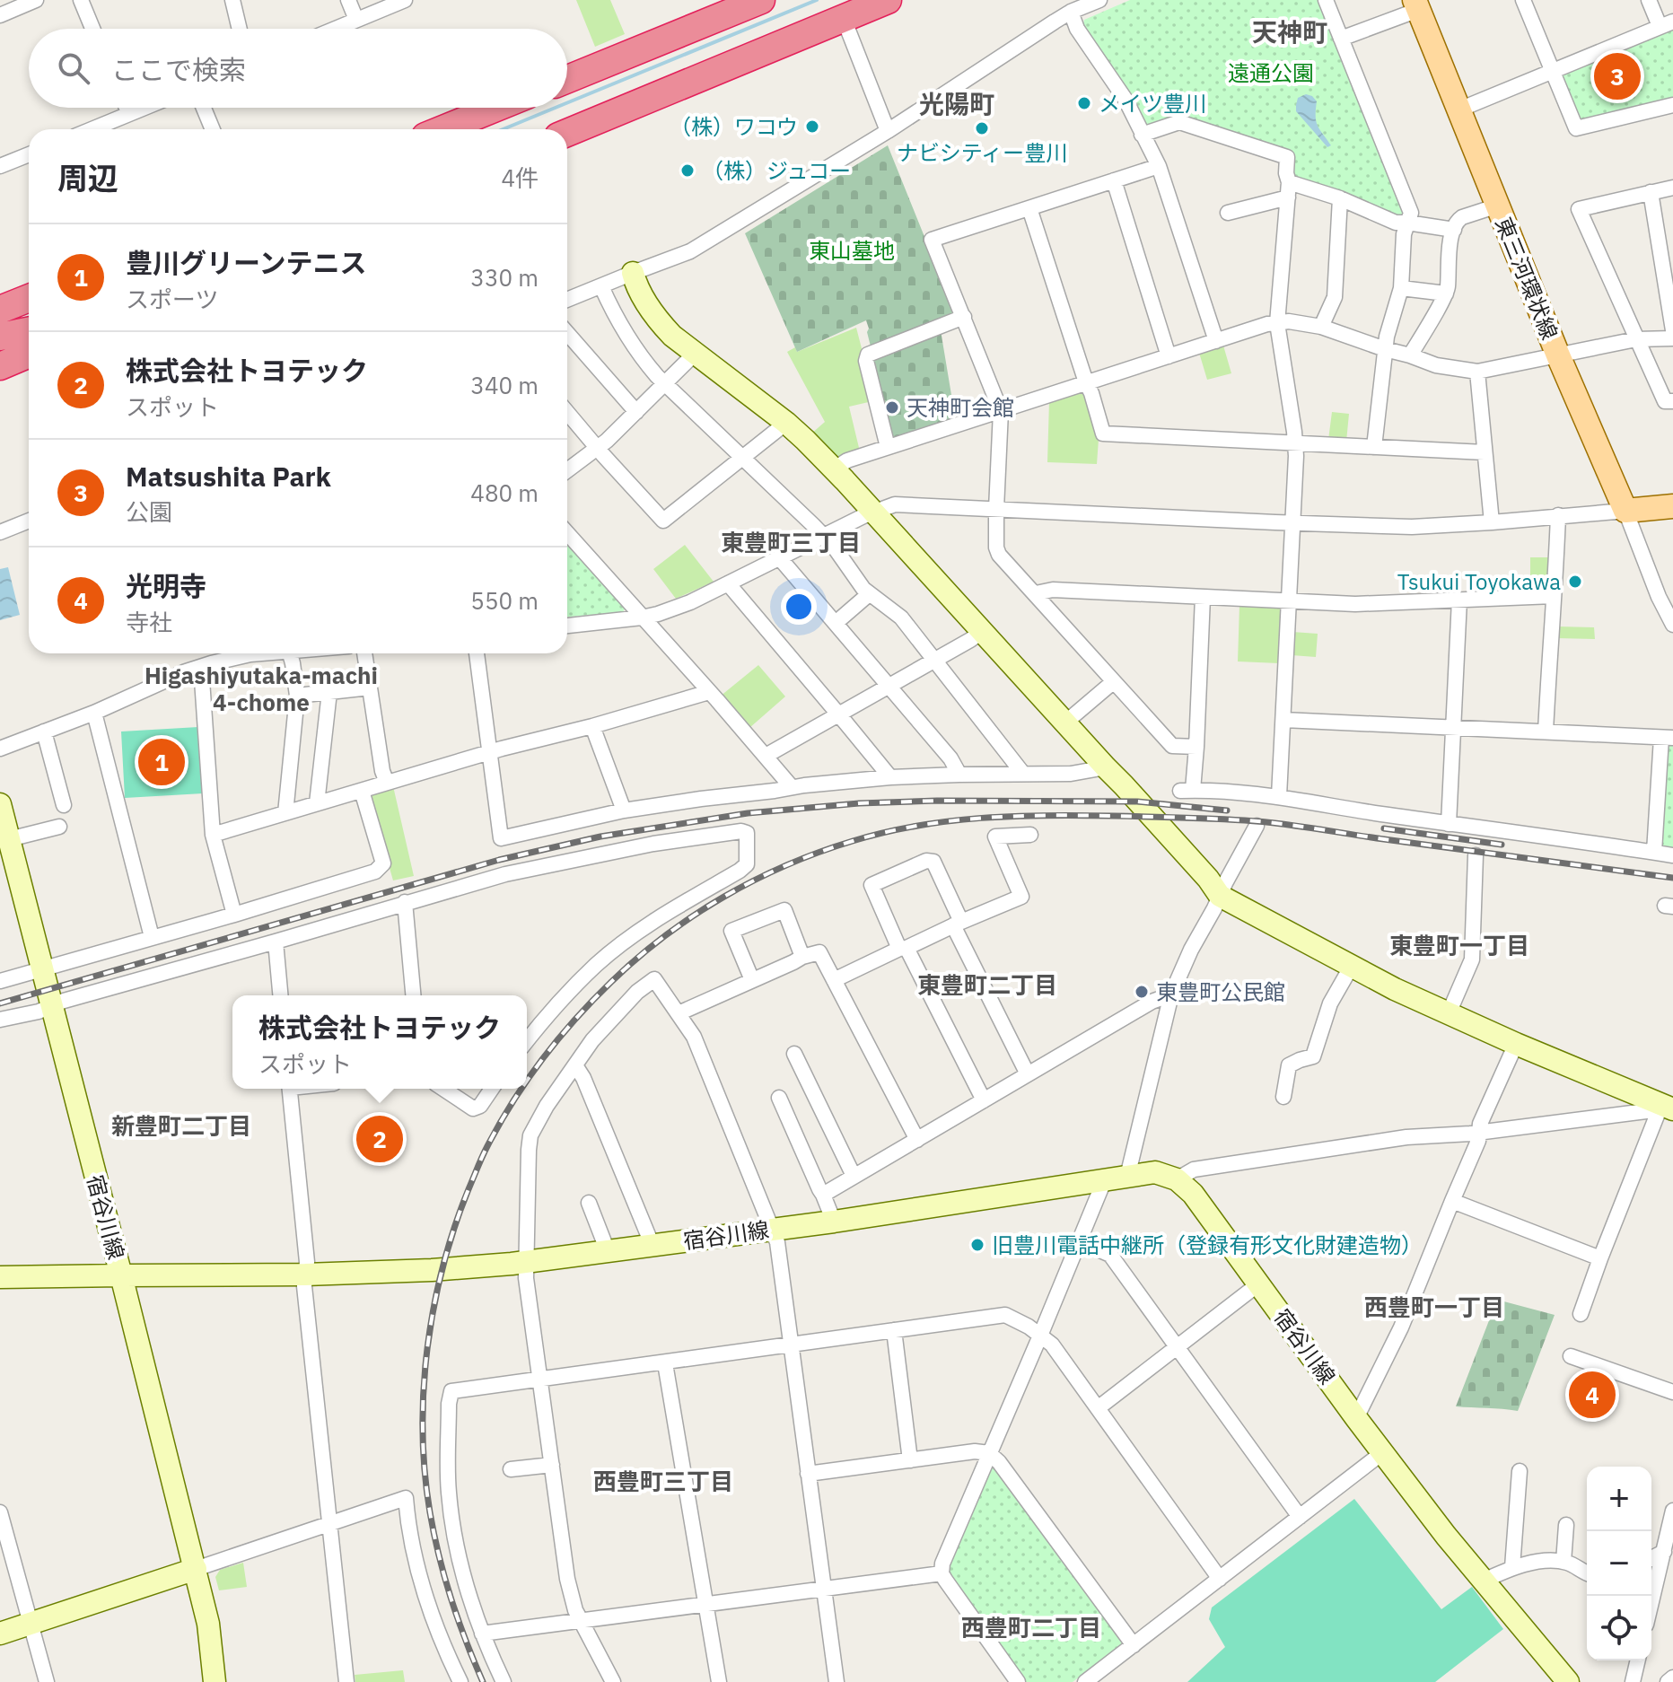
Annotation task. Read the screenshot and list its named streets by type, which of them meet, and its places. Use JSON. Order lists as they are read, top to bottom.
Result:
{
  "streets": {
    "main road": ["東三河環状線", "宿谷川線"]
  },
  "districts": [
    "天神町",
    "光陽町",
    "東豊町三丁目",
    "Higashiyutaka-machi 4-chome",
    "東豊町一丁目",
    "東豊町二丁目",
    "新豊町二丁目",
    "西豊町一丁目",
    "西豊町三丁目",
    "西豊町二丁目"
  ],
  "parks": ["遠通公園", "東山墓地"],
  "places": [
    "メイツ豊川",
    "（株）ワコウ",
    "ナビシティー豊川",
    "（株）ジュコー",
    "天神町会館",
    "Tsukui Toyokawa",
    "東豊町公民館",
    "旧豊川電話中継所（登録有形文化財建造物）"
  ],
  "page": {
    "search": "ここで検索",
    "pins": [
      "3",
      "1",
      "2",
      "4"
    ],
    "heading": ["周辺", "4件"],
    "list": [
      {
        "mark": "1",
        "name": "豊川グリーンテニス",
        "note": "スポーツ",
        "value": "330 m"
      },
      {
        "mark": "2",
        "name": "株式会社トヨテック",
        "note": "スポット",
        "value": "340 m"
      },
      {
        "mark": "3",
        "name": "Matsushita Park",
        "note": "公園",
        "value": "480 m"
      },
      {
        "mark": "4",
        "name": "光明寺",
        "note": "寺社",
        "value": "550 m"
      }
    ],
    "popup": ["株式会社トヨテック", "スポット"],
    "map_buttons": ["+", "−"]
  }
}
